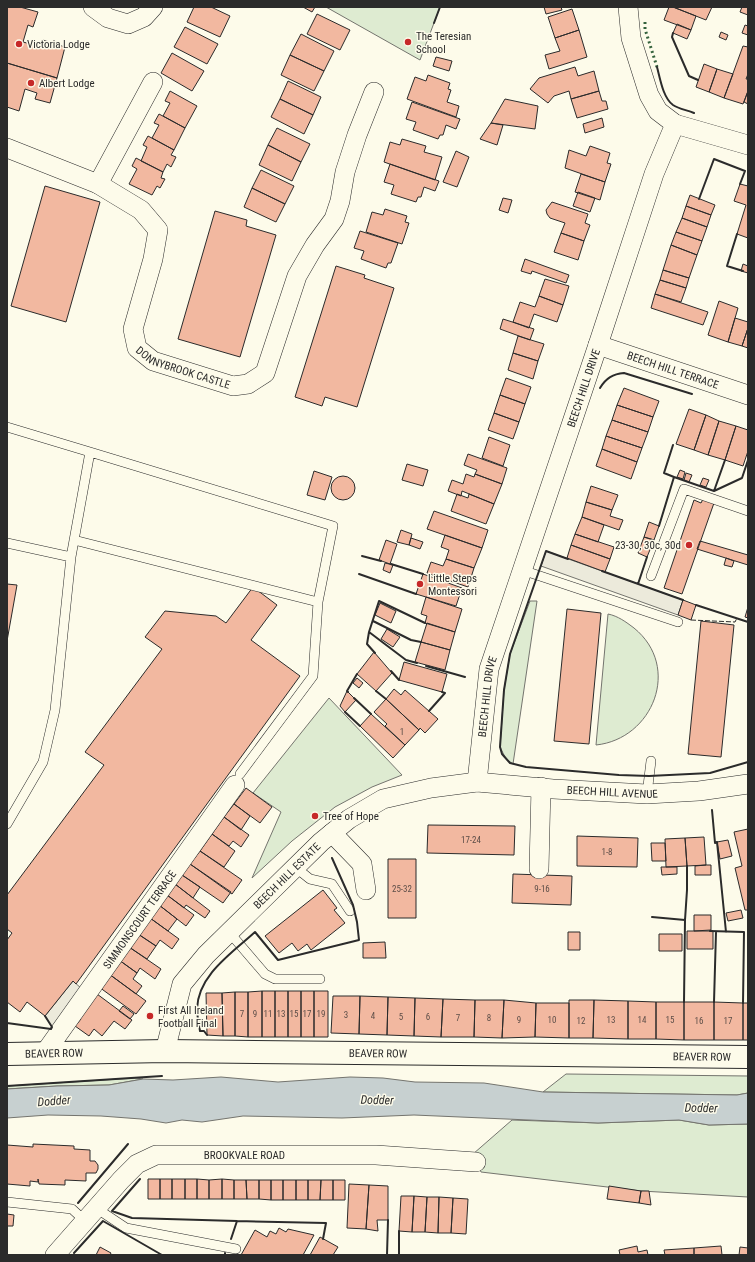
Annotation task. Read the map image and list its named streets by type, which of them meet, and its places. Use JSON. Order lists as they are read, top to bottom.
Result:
{
  "streets": {
    "street": [
      "DONNYBROOK CASTLE",
      "BEECH HILL TERRACE",
      "BEECH HILL DRIVE",
      "BEECH HILL AVENUE",
      "BEECH HILL ESTATE",
      "SIMMONSCOURT TERRACE",
      "BEAVER ROW",
      "BROOKVALE ROAD"
    ]
  },
  "crossings": [
    ["BEECH HILL TERRACE", "BEECH HILL DRIVE"],
    ["BEECH HILL DRIVE", "BEECH HILL AVENUE"],
    ["BEECH HILL DRIVE", "BEECH HILL ESTATE"],
    ["BEECH HILL AVENUE", "BEECH HILL ESTATE"],
    ["BEECH HILL ESTATE", "BEAVER ROW"],
    ["SIMMONSCOURT TERRACE", "BEAVER ROW"]
  ],
  "water": ["Dodder"],
  "places": [
    "The Teresian School",
    "Victoria Lodge",
    "Albert Lodge",
    "23-30, 30c, 30d",
    "Little Steps Montessori",
    "Tree of Hope",
    "First All Ireland Football Final"
  ],
  "house_numbers": [
    "1",
    "17-24",
    "1-8",
    "25-32",
    "9-16",
    "7",
    "9",
    "11",
    "13",
    "15",
    "17",
    "19",
    "3",
    "4",
    "5",
    "6",
    "7",
    "8",
    "9",
    "10",
    "13",
    "14",
    "15",
    "12",
    "16",
    "17"
  ]
}
